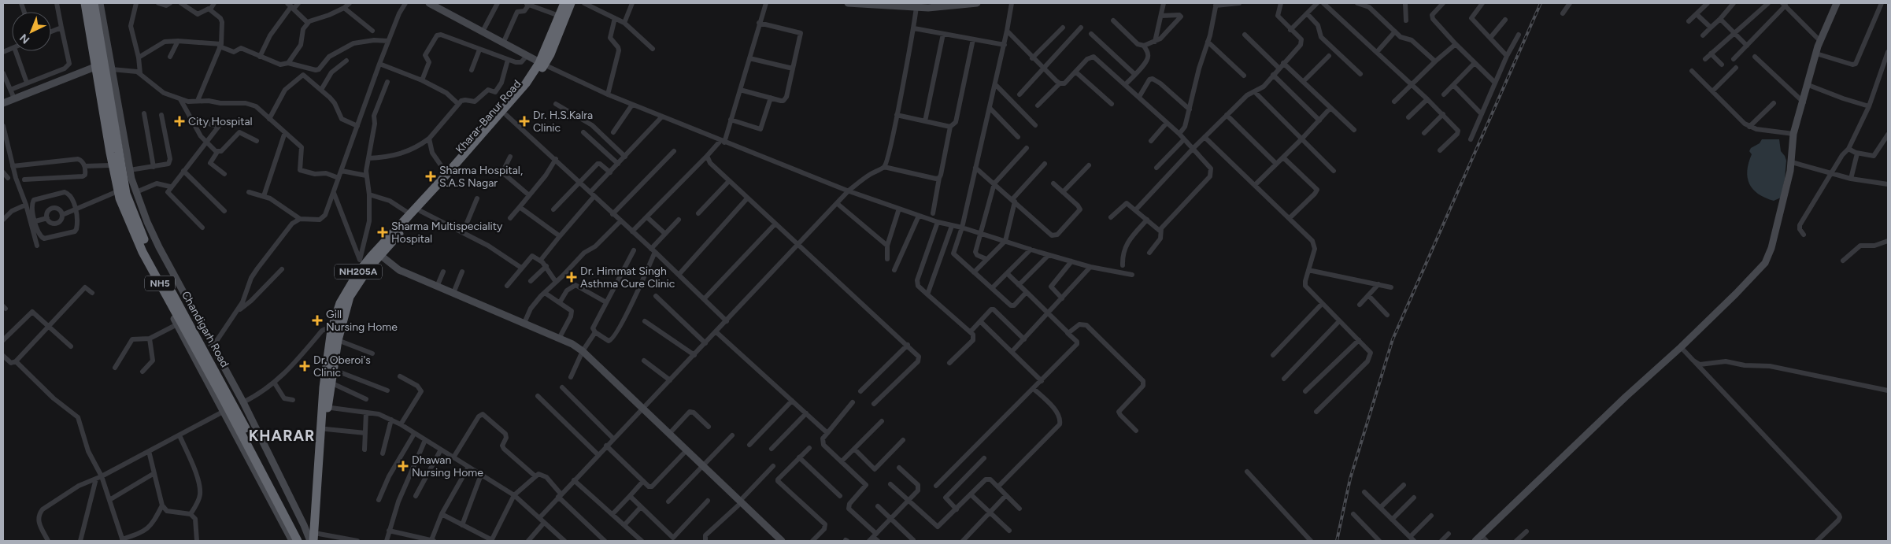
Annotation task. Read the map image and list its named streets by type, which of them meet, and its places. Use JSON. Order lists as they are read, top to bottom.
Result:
{
  "streets": {
    "highway": [
      "Kharar-Banur Road",
      "NH205A",
      "NH5",
      "Chandigarh Road"
    ]
  },
  "crossings": [
    ["Kharar-Banur Road", "NH205A"]
  ],
  "districts": ["KHARAR"],
  "places": {
    "health": [
      "City Hospital",
      "Dr. H.S.Kalra Clinic",
      "Sharma Hospital, S.A.S Nagar",
      "Sharma Multispeciality Hospital",
      "Dr. Himmat Singh Asthma Cure Clinic",
      "Gill Nursing Home",
      "Dr. Oberoi's Clinic",
      "Dhawan Nursing Home"
    ]
  },
  "north": "bottom left"
}
